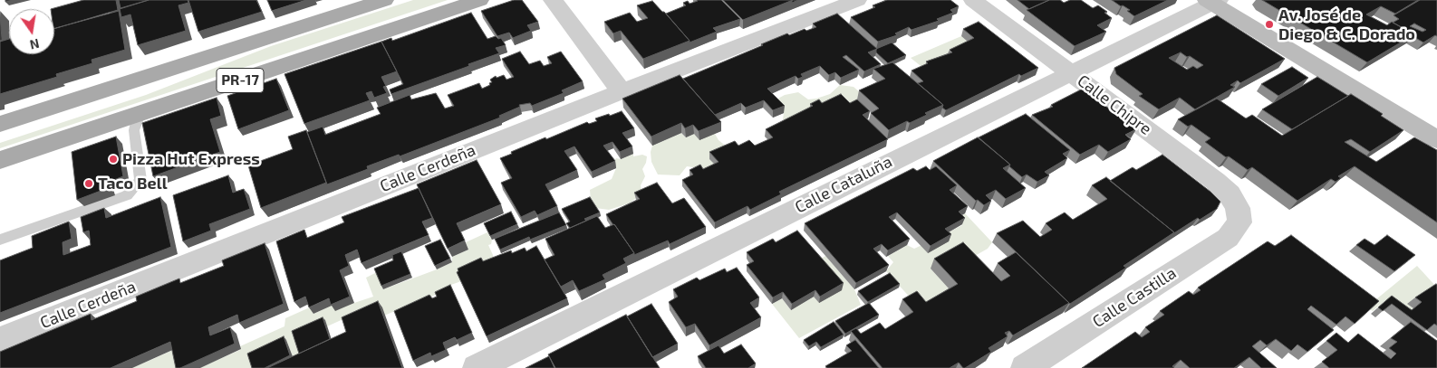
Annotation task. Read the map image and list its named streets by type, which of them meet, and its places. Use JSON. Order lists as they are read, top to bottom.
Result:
{
  "streets": {
    "main road": ["PR-17"],
    "street": [
      "Calle Chipre",
      "Calle Cerdeña",
      "Calle Cataluña",
      "Calle Castilla"
    ]
  },
  "crossings": [
    ["Calle Chipre", "Calle Cataluña"],
    ["Calle Chipre", "Calle Castilla"]
  ],
  "places": ["Av. José de Diego & C. Dorado", "Pizza Hut Express", "Taco Bell"],
  "north": "bottom"
}
